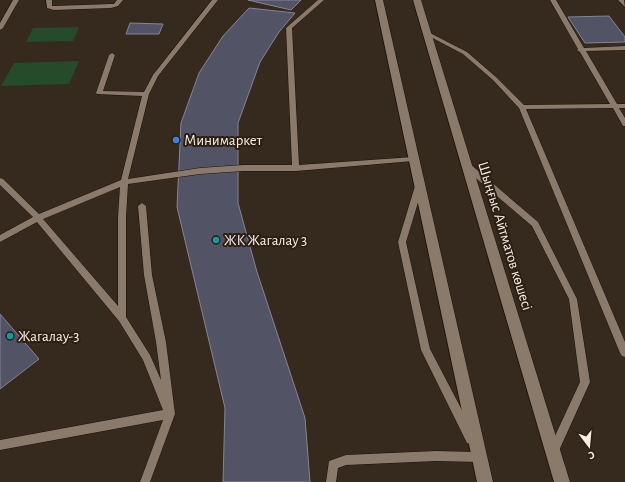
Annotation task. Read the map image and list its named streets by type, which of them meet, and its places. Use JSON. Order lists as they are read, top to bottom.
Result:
{
  "streets": {
    "main road": ["Шыңғыс Айтматов көшесі"]
  },
  "places": ["Минимаркет", "ЖК Жагалау 3", "Жагалау-3"],
  "north": "bottom"
}
